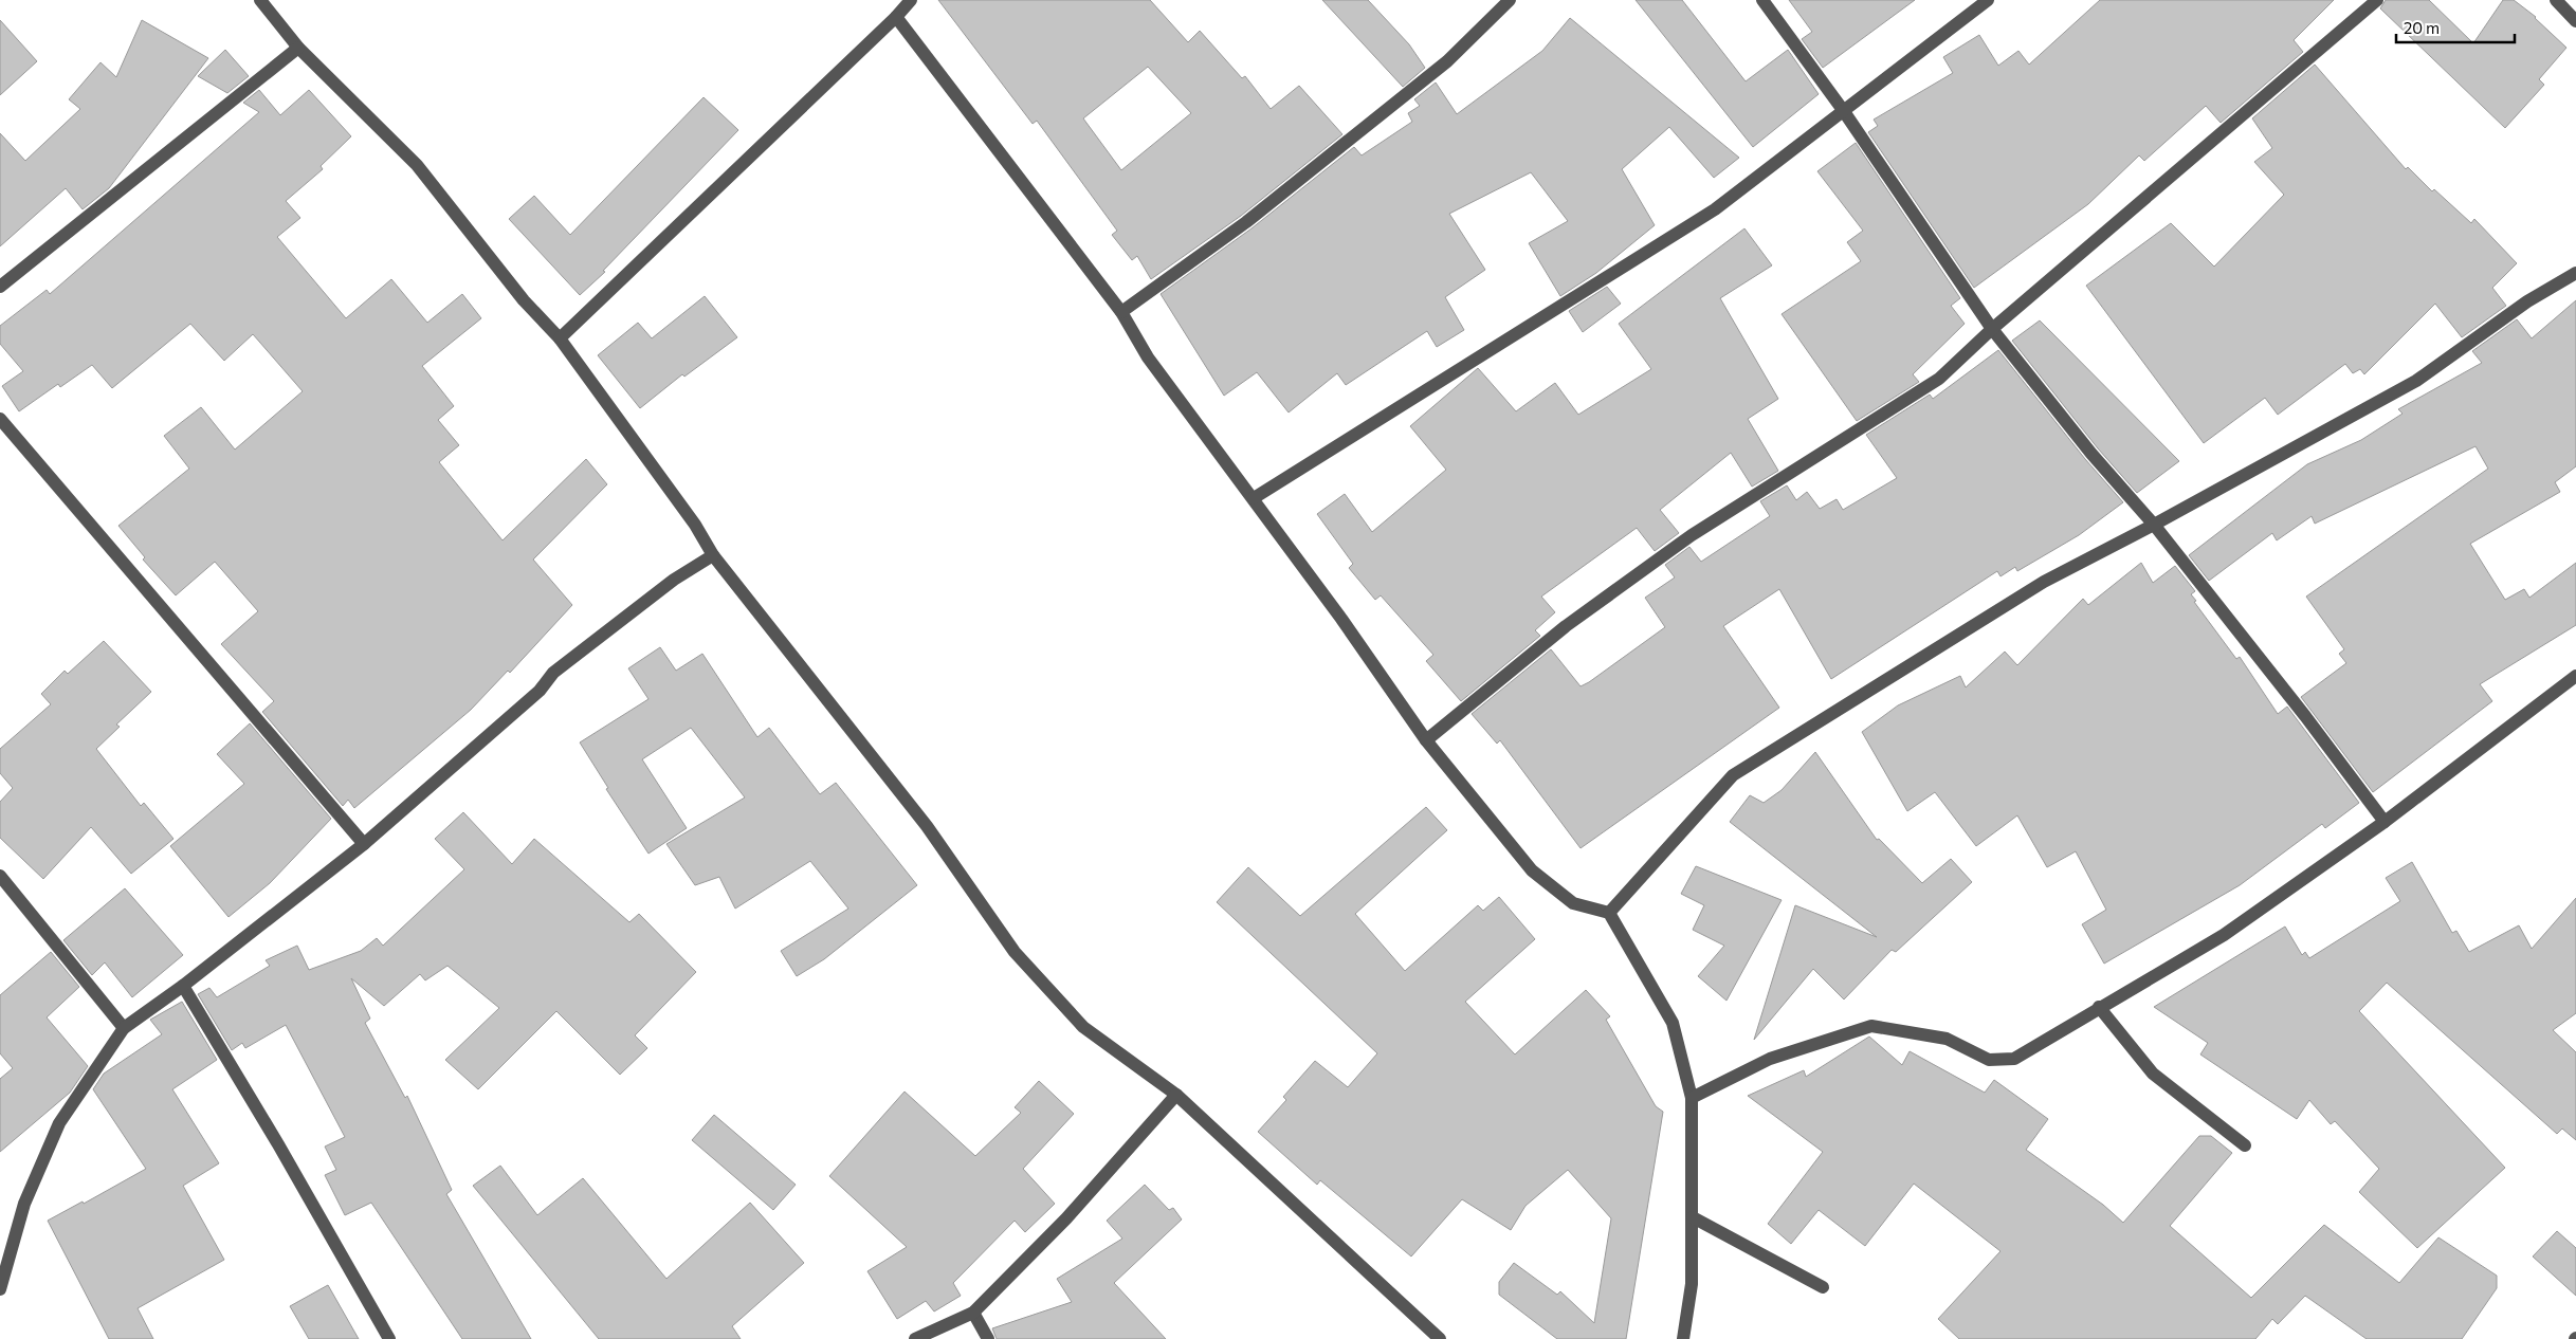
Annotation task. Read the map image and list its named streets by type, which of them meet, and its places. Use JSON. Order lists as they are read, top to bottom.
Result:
{
  "scale_bar": "20 m"
}
